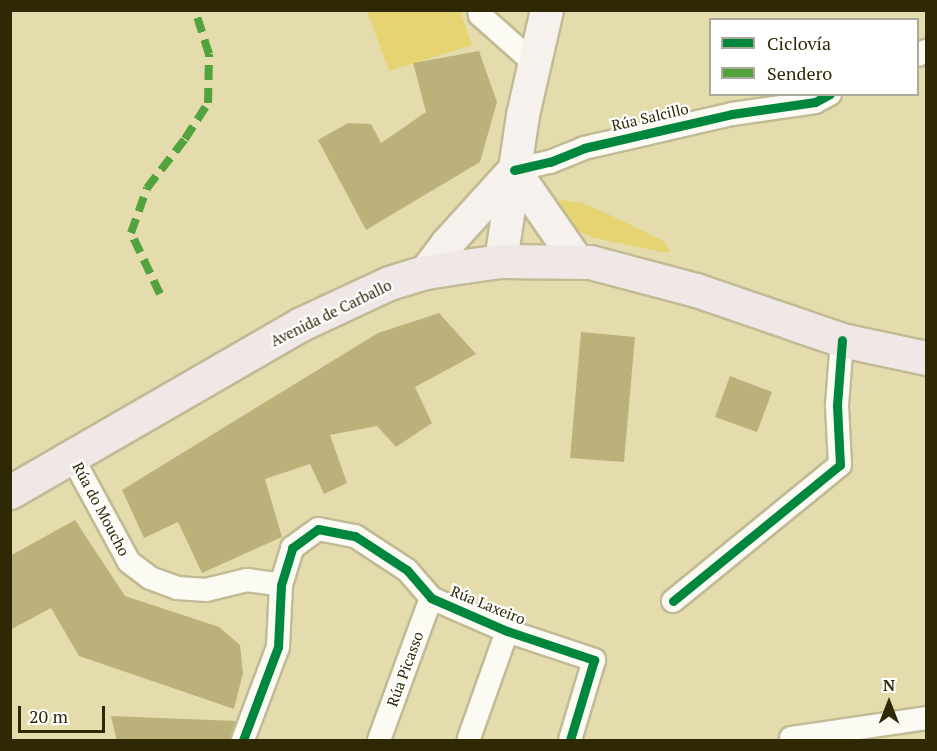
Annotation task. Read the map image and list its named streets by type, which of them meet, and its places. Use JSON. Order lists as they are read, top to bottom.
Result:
{
  "streets": {
    "main road": ["Avenida de Carballo"],
    "street": [
      "Rúa Salcillo",
      "Rúa do Moucho",
      "Rúa Laxeiro",
      "Rúa Picasso"
    ]
  },
  "crossings": [
    ["Avenida de Carballo", "Rúa do Moucho"],
    ["Rúa do Moucho", "Rúa Laxeiro"],
    ["Rúa Laxeiro", "Rúa Picasso"]
  ],
  "legend": ["Ciclovía", "Sendero"],
  "scale_bar": "20 m",
  "north": "top"
}
